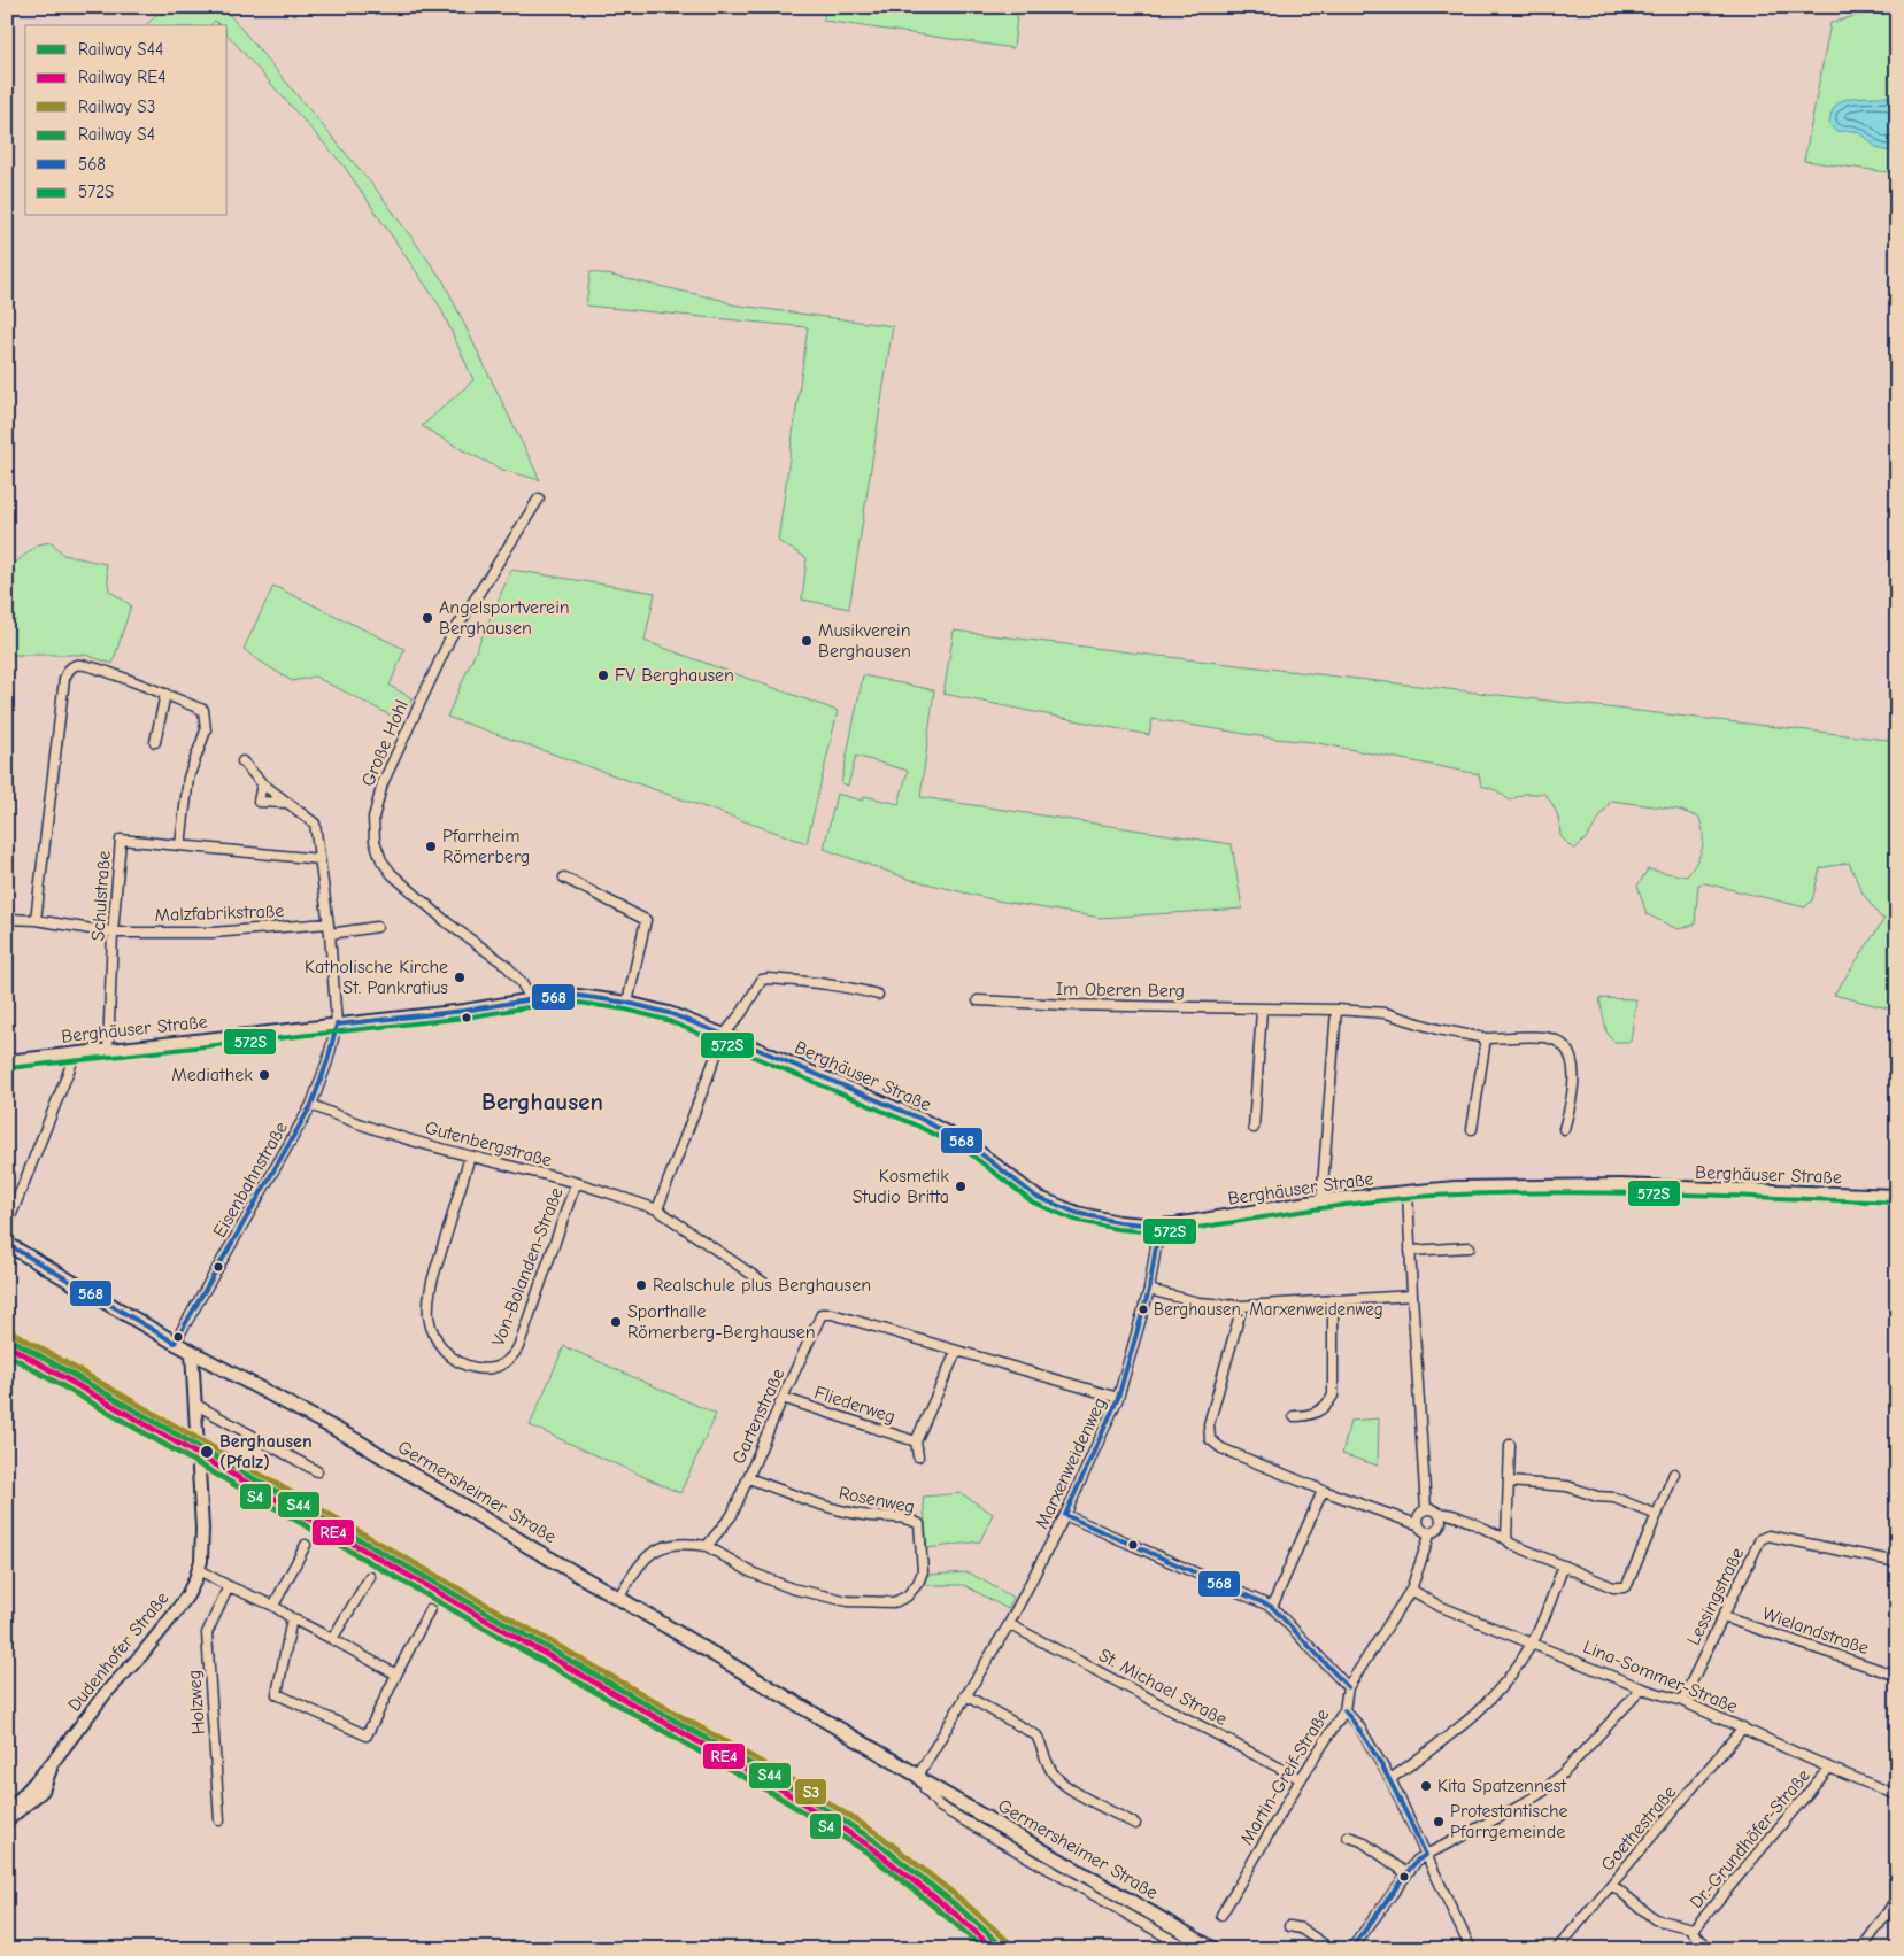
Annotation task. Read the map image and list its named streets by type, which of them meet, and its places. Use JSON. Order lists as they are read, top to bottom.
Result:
{
  "streets": {
    "main road": ["Germersheimer Straße"],
    "street": [
      "Große Hohl",
      "Schulstraße",
      "Malzfabrikstraße",
      "Im Oberen Berg",
      "Berghäuser Straße",
      "Gutenbergstraße",
      "Eisenbahnstraße",
      "Von-Bolanden-Straße",
      "Fliederweg",
      "Gartenstraße",
      "Marxenweidenweg",
      "Rosenweg",
      "Lessingstraße",
      "Wielandstraße",
      "Dudenhofer Straße",
      "Lina-Sommer-Straße",
      "St. Michael Straße",
      "Holzweg",
      "Martin-Greif-Straße",
      "Goethestraße",
      "Dr.-Grundhöfer-Straße"
    ]
  },
  "crossings": [
    ["Große Hohl", "Berghäuser Straße"],
    ["Schulstraße", "Malzfabrikstraße"],
    ["Schulstraße", "Berghäuser Straße"],
    ["Schulstraße", "Eisenbahnstraße"],
    ["Malzfabrikstraße", "Eisenbahnstraße"],
    ["Berghäuser Straße", "Eisenbahnstraße"],
    ["Berghäuser Straße", "Marxenweidenweg"],
    ["Gutenbergstraße", "Eisenbahnstraße"],
    ["Gutenbergstraße", "Von-Bolanden-Straße"],
    ["Eisenbahnstraße", "Germersheimer Straße"],
    ["Fliederweg", "Gartenstraße"],
    ["Gartenstraße", "Marxenweidenweg"],
    ["Gartenstraße", "Rosenweg"],
    ["Marxenweidenweg", "Germersheimer Straße"],
    ["Marxenweidenweg", "St. Michael Straße"],
    ["Germersheimer Straße", "Dudenhofer Straße"],
    ["Lessingstraße", "Wielandstraße"],
    ["Lessingstraße", "Lina-Sommer-Straße"],
    ["Lina-Sommer-Straße", "Martin-Greif-Straße"],
    ["Lina-Sommer-Straße", "Goethestraße"],
    ["Lina-Sommer-Straße", "Dr.-Grundhöfer-Straße"],
    ["St. Michael Straße", "Martin-Greif-Straße"],
    ["Goethestraße", "Dr.-Grundhöfer-Straße"]
  ],
  "districts": ["Berghausen"],
  "places": [
    "Angelsportverein Berghausen",
    "Musikverein Berghausen",
    "FV Berghausen",
    "Pfarrheim Römerberg",
    "Katholische Kirche St. Pankratius",
    "Mediathek",
    "Kosmetik Studio Britta",
    "Realschule plus Berghausen",
    "Berghausen, Marxenweidenweg",
    "Sporthalle Römerberg-Berghausen",
    "Berghausen (Pfalz)",
    "Kita Spatzennest",
    "Protestantische Pfarrgemeinde"
  ],
  "lines": [
    "transit line 568",
    "transit line 572S",
    "rail line S3",
    "rail line S44",
    "rail line RE4",
    "rail line S4"
  ],
  "legend": [
    "Railway S44",
    "Railway RE4",
    "Railway S3",
    "Railway S4",
    "568",
    "572S"
  ]
}
